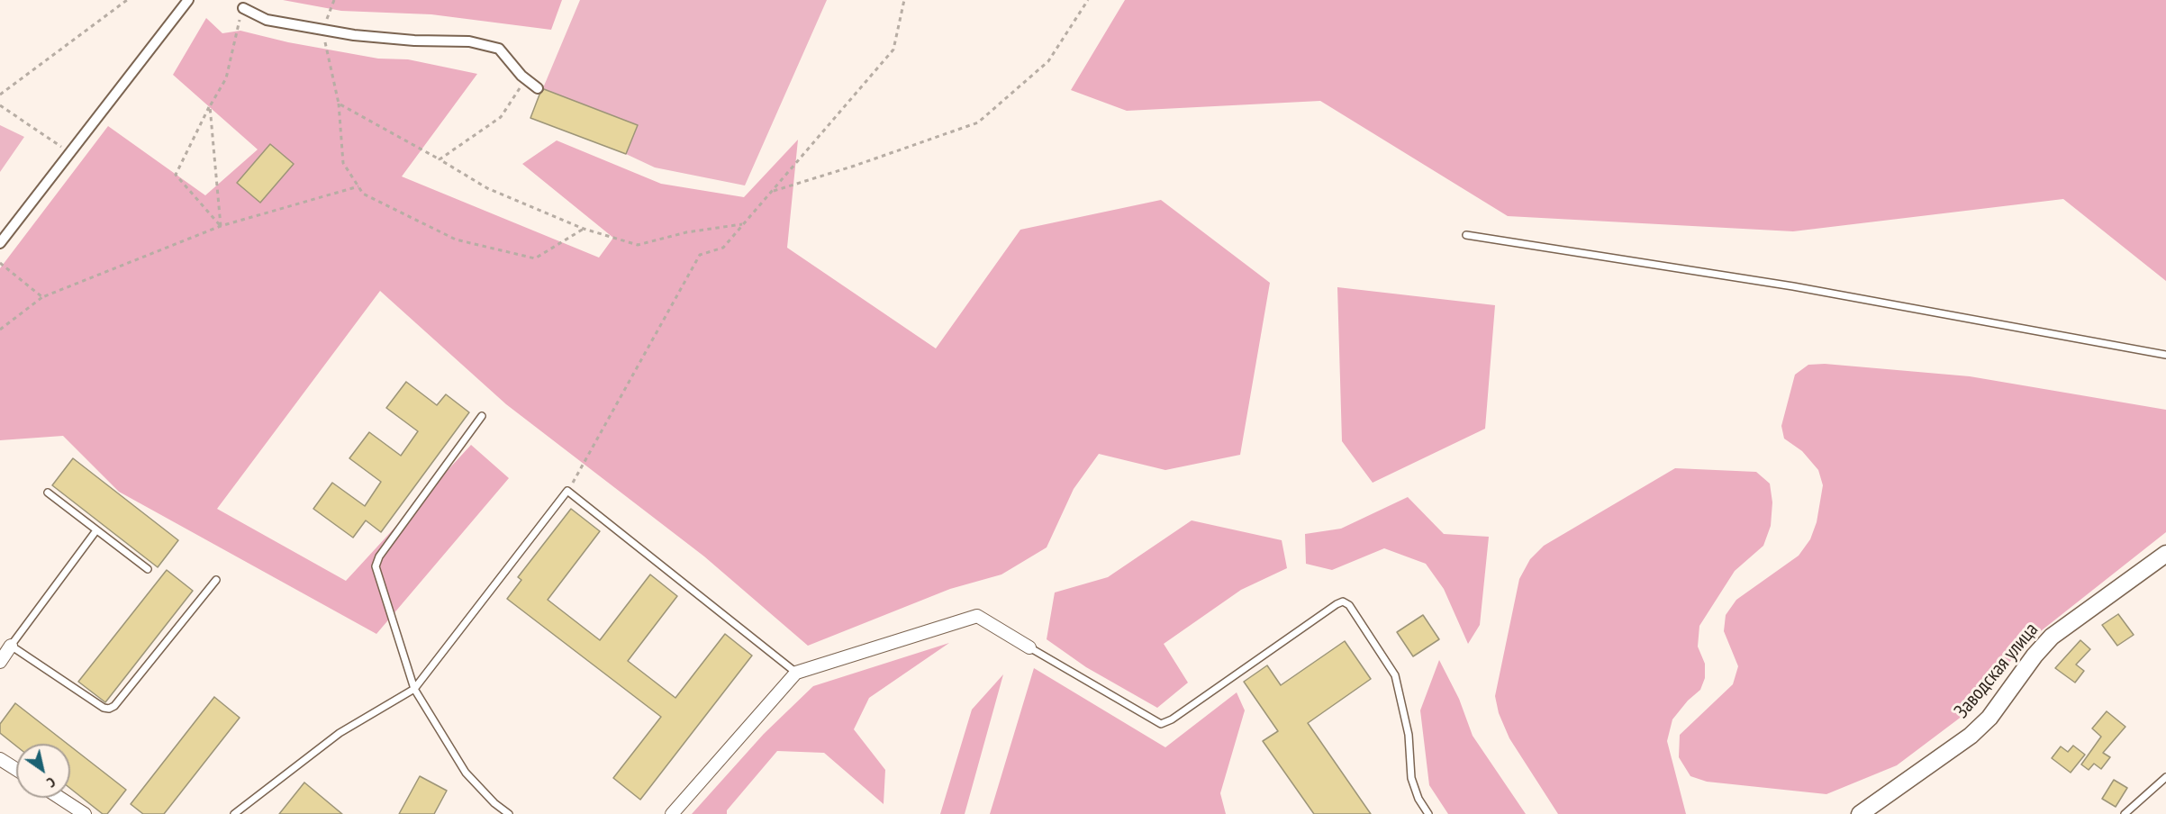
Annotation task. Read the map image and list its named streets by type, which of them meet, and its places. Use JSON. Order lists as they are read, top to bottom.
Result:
{
  "streets": {
    "street": ["Заводская улица"]
  },
  "north": "bottom right"
}
